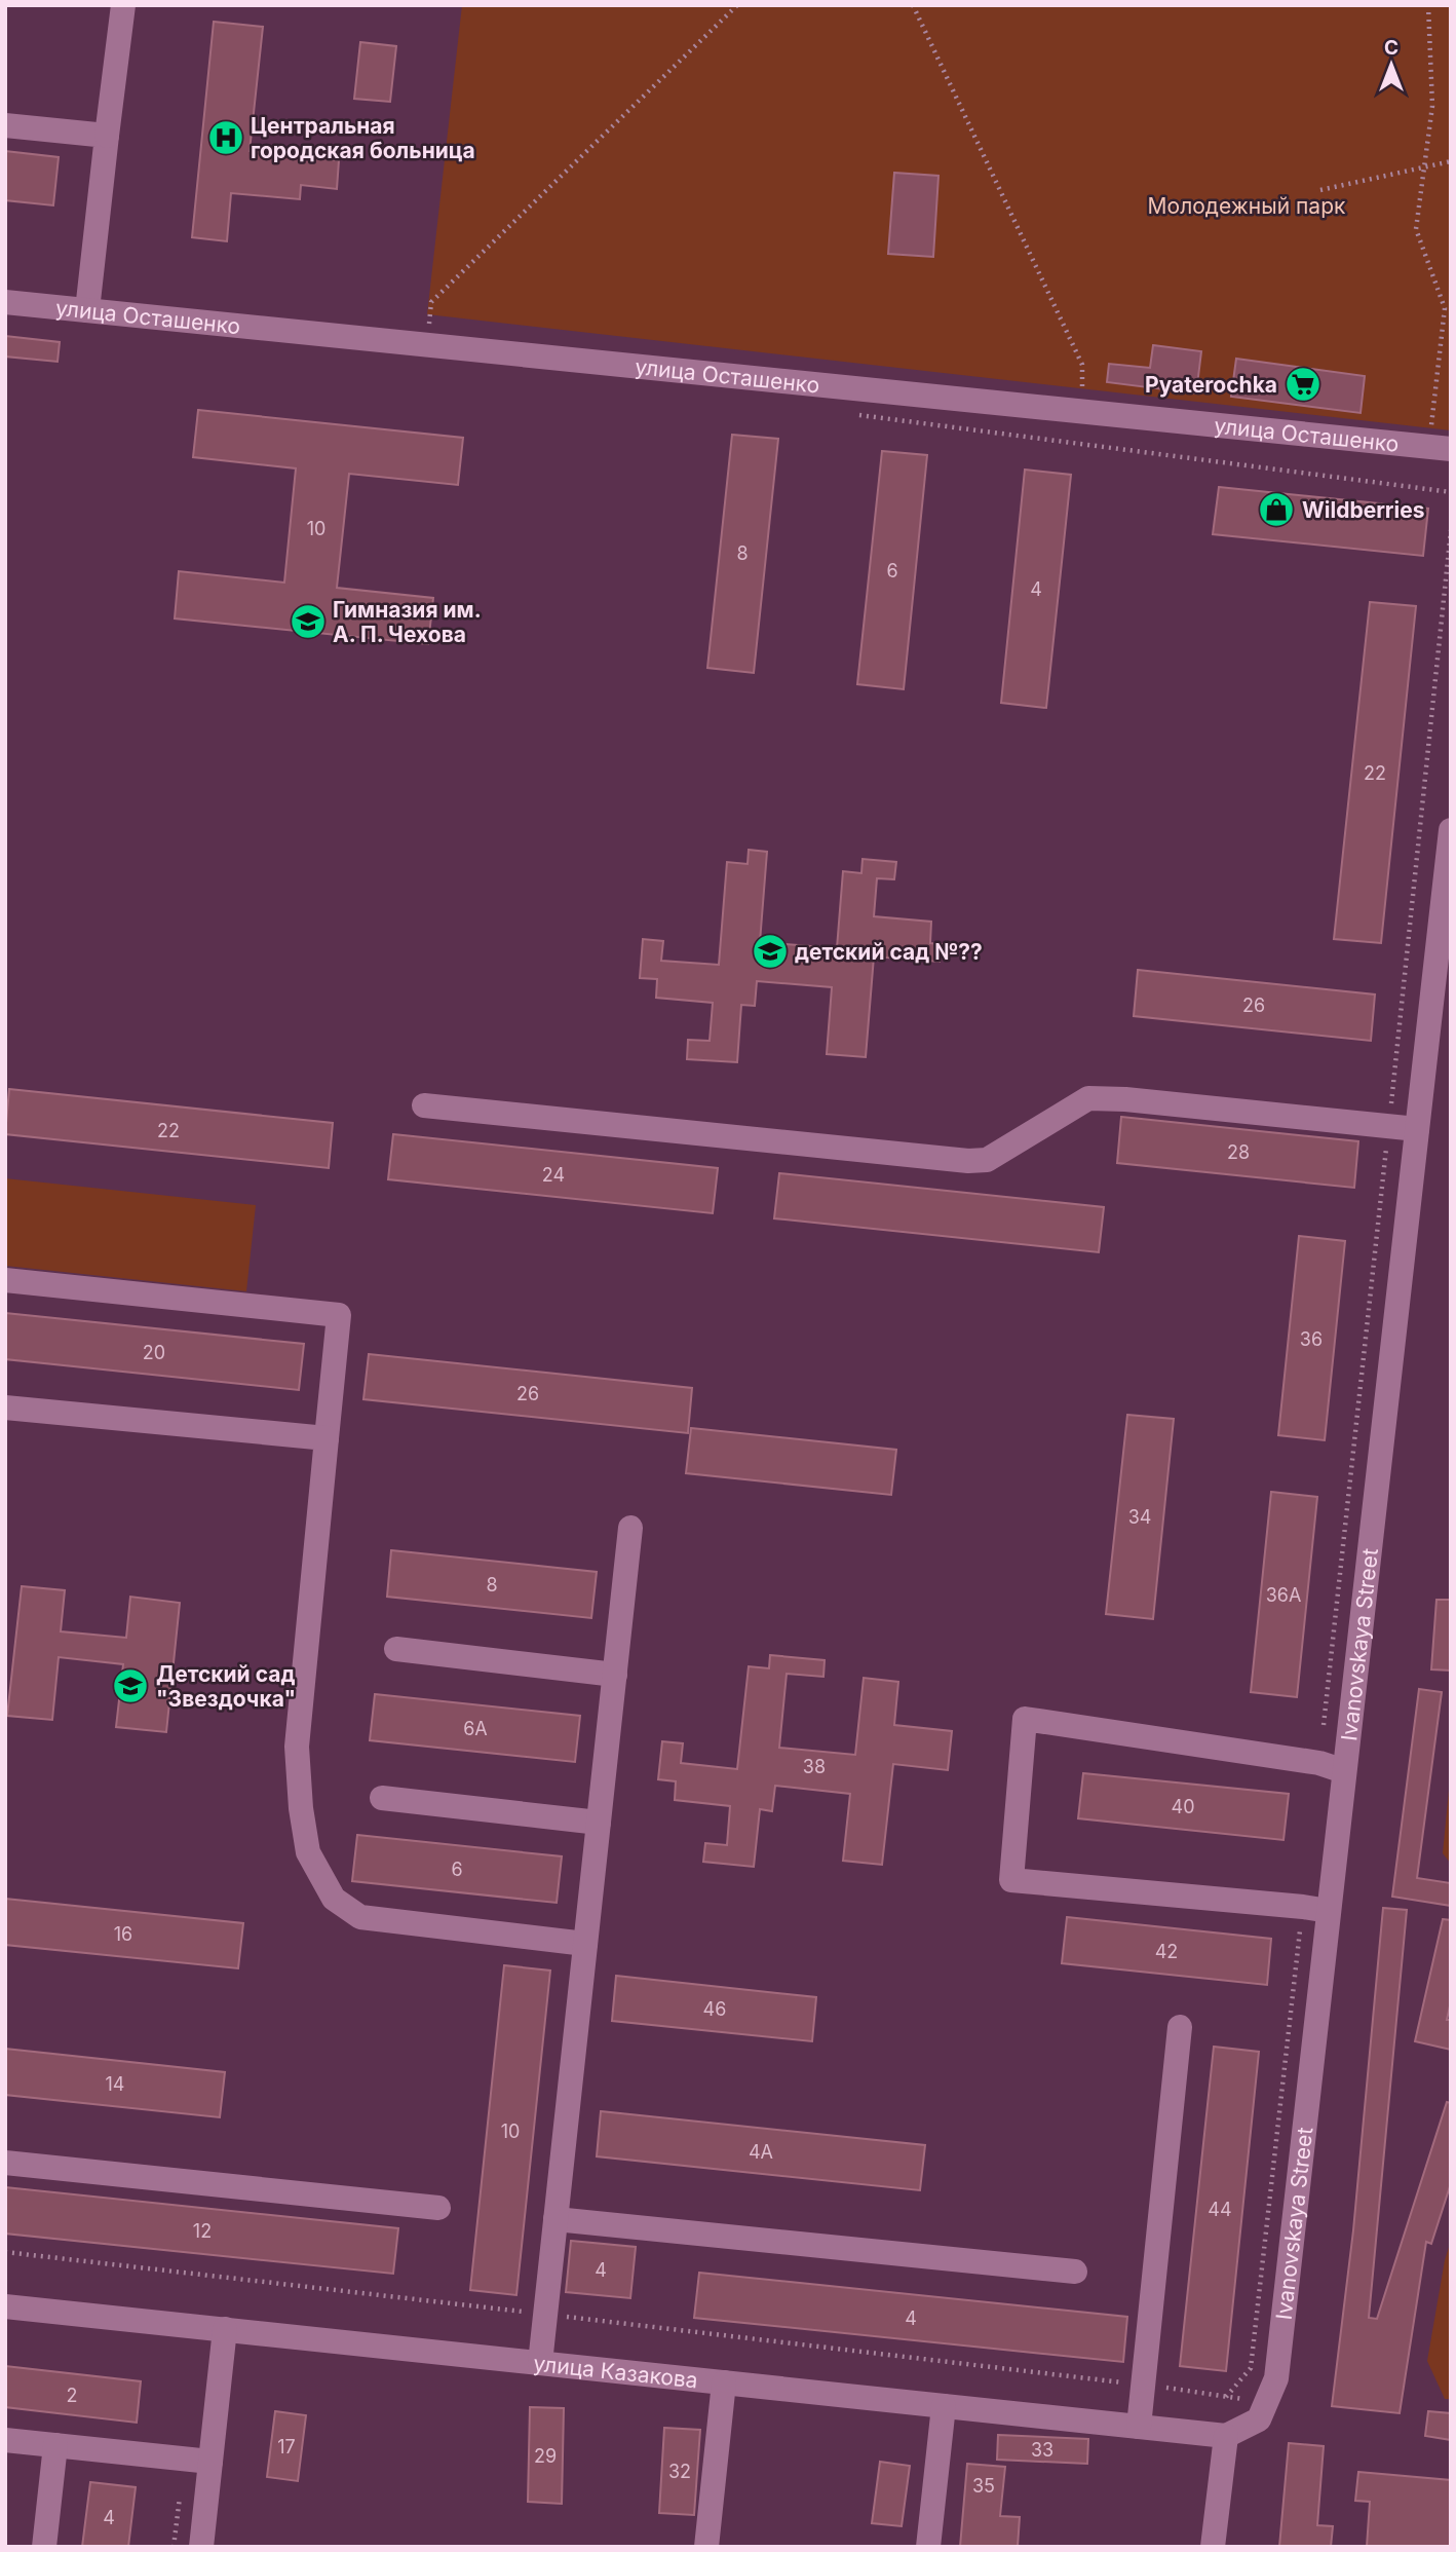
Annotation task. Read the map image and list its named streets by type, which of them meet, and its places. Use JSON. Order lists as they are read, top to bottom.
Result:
{
  "streets": {
    "street": ["улица Осташенко", "Ivanovskaya Street", "улица Казакова"]
  },
  "crossings": [
    ["Ivanovskaya Street", "улица Казакова"]
  ],
  "parks": ["Молодежный парк"],
  "places": {
    "hospital": ["Центральная городская больница"],
    "supermarket": ["Pyaterochka"],
    "shop": ["Wildberries"],
    "school or university": ["Гимназия им. А. П. Чехова", "детский сад №??", "Детский сад \"Звездочка\""]
  },
  "house_numbers": [
    "10",
    "8",
    "6",
    "4",
    "22",
    "26",
    "22",
    "28",
    "24",
    "36",
    "20",
    "26",
    "34",
    "8",
    "36А",
    "6А",
    "38",
    "40",
    "6",
    "16",
    "42",
    "46",
    "14",
    "10",
    "4А",
    "44",
    "12",
    "4",
    "4",
    "2",
    "17",
    "33",
    "29",
    "32",
    "35",
    "4"
  ],
  "north": "top"
}
